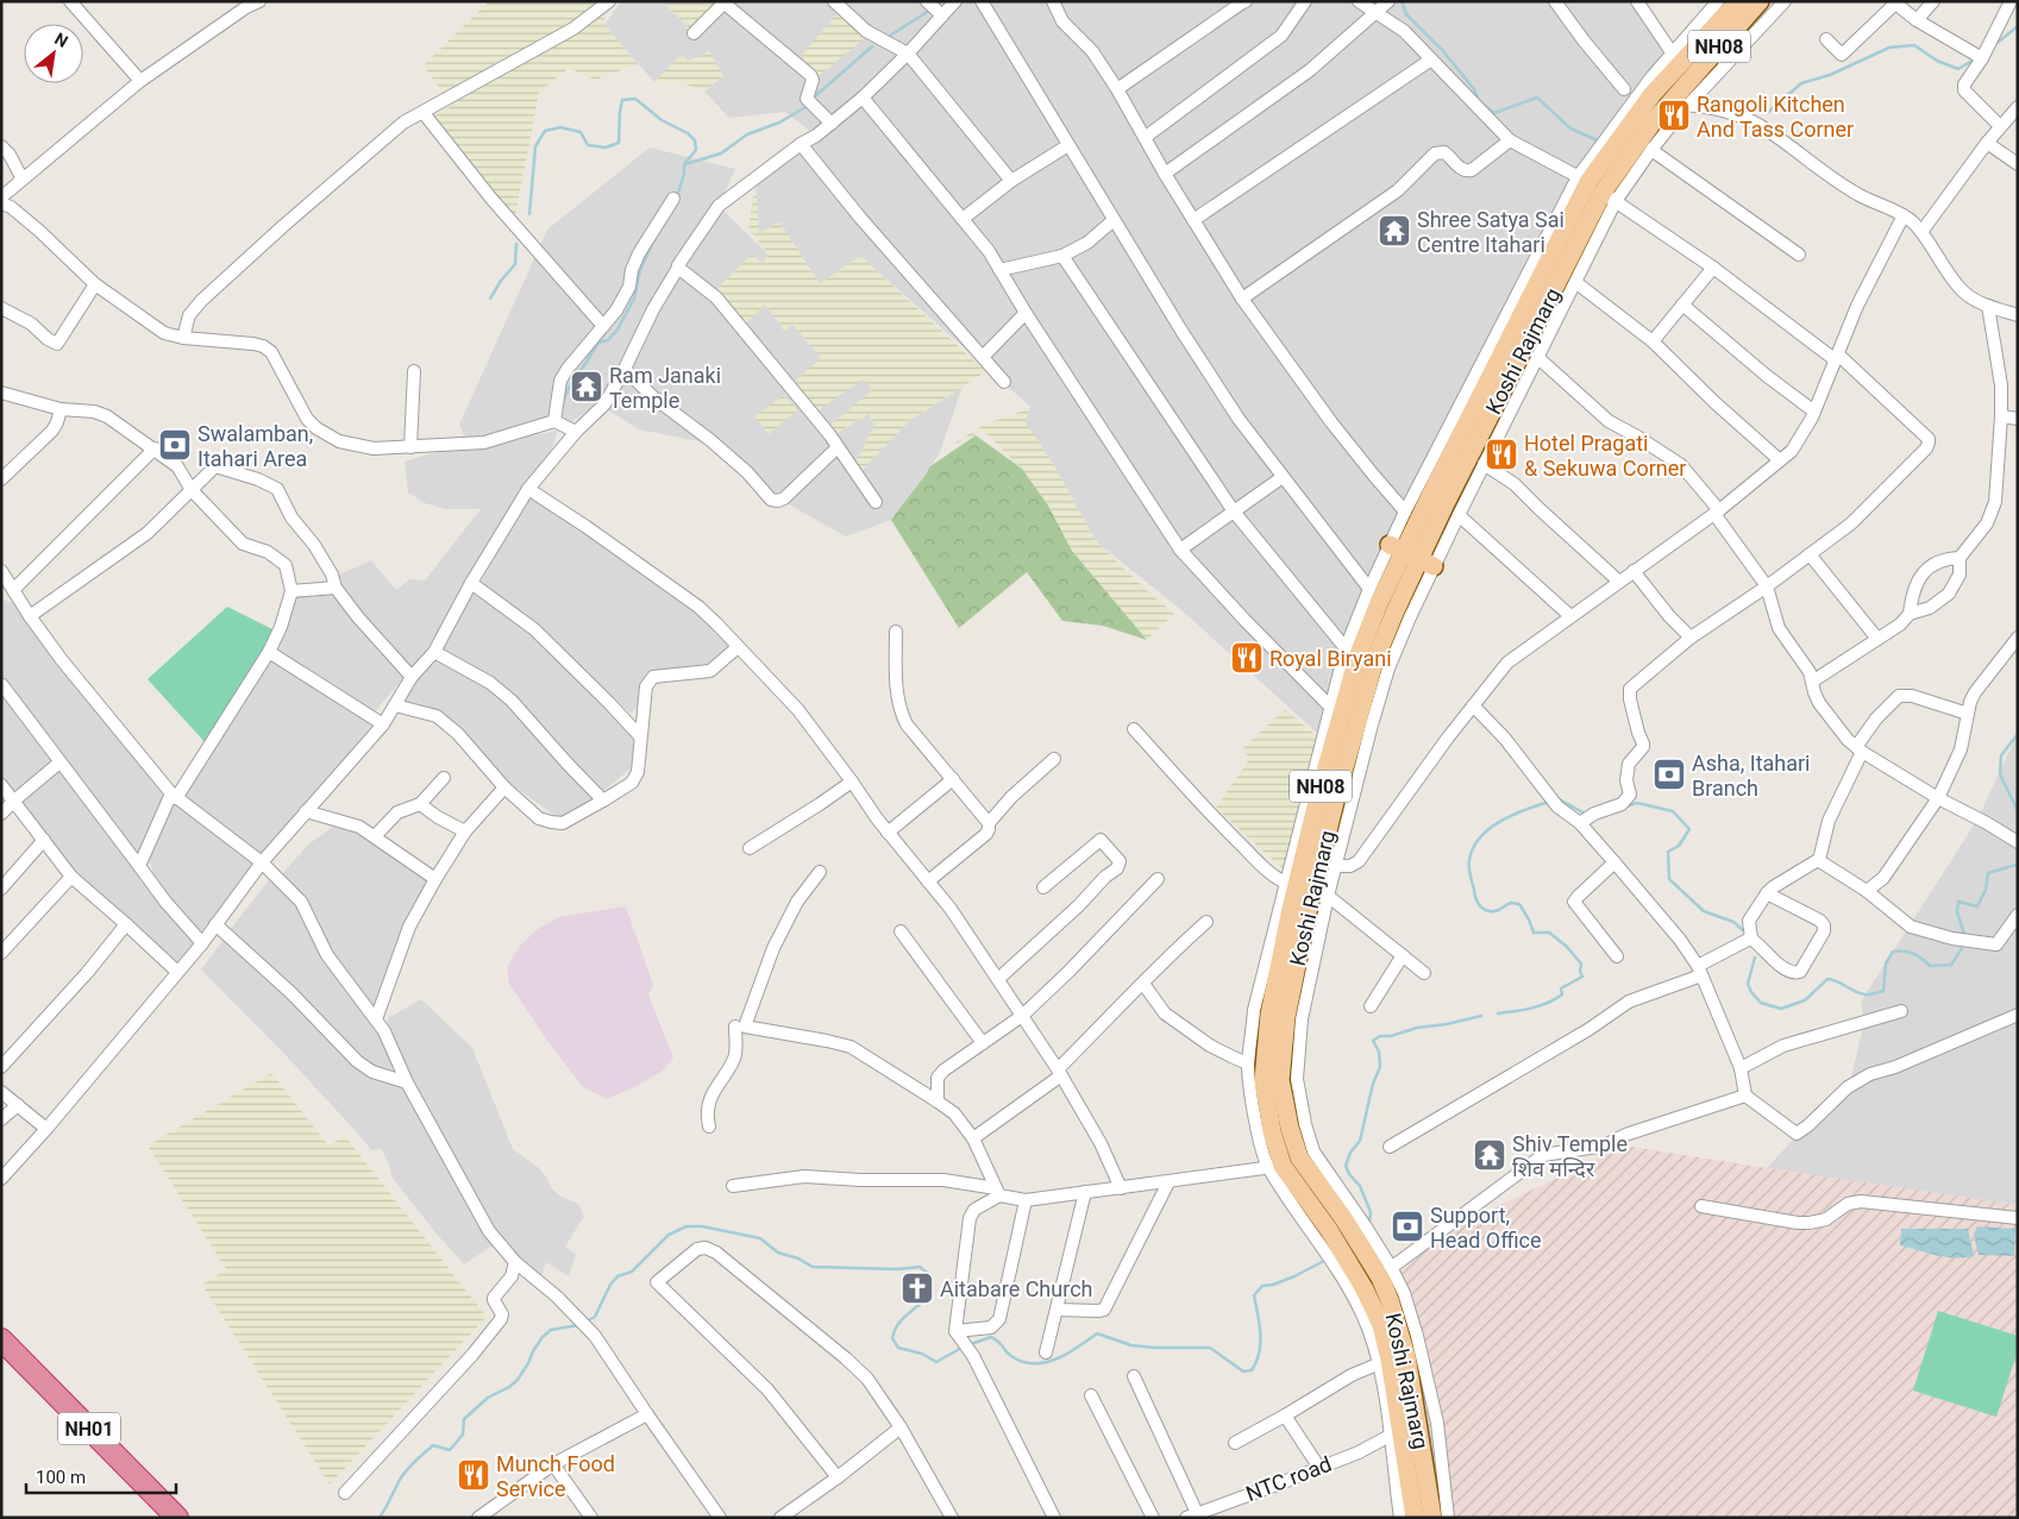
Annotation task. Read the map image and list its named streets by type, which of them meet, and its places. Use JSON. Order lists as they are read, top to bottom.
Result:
{
  "streets": {
    "highway": ["NH01"],
    "main road": ["NH08", "Koshi Rajmarg"],
    "street": ["NTC road"]
  },
  "places": {
    "restaurant": [
      "Rangoli Kitchen And Tass Corner",
      "Hotel Pragati & Sekuwa Corner",
      "Royal Biryani",
      "Munch Food Service"
    ],
    "temple": ["Shree Satya Sai Centre Itahari", "Ram Janaki Temple", "Shiv Temple शिव मन्दिर"],
    "bank": ["Swalamban, Itahari Area", "Asha, Itahari Branch", "Support, Head Office"],
    "church": ["Aitabare Church"]
  },
  "scale_bar": "100 m",
  "north": "top right"
}
